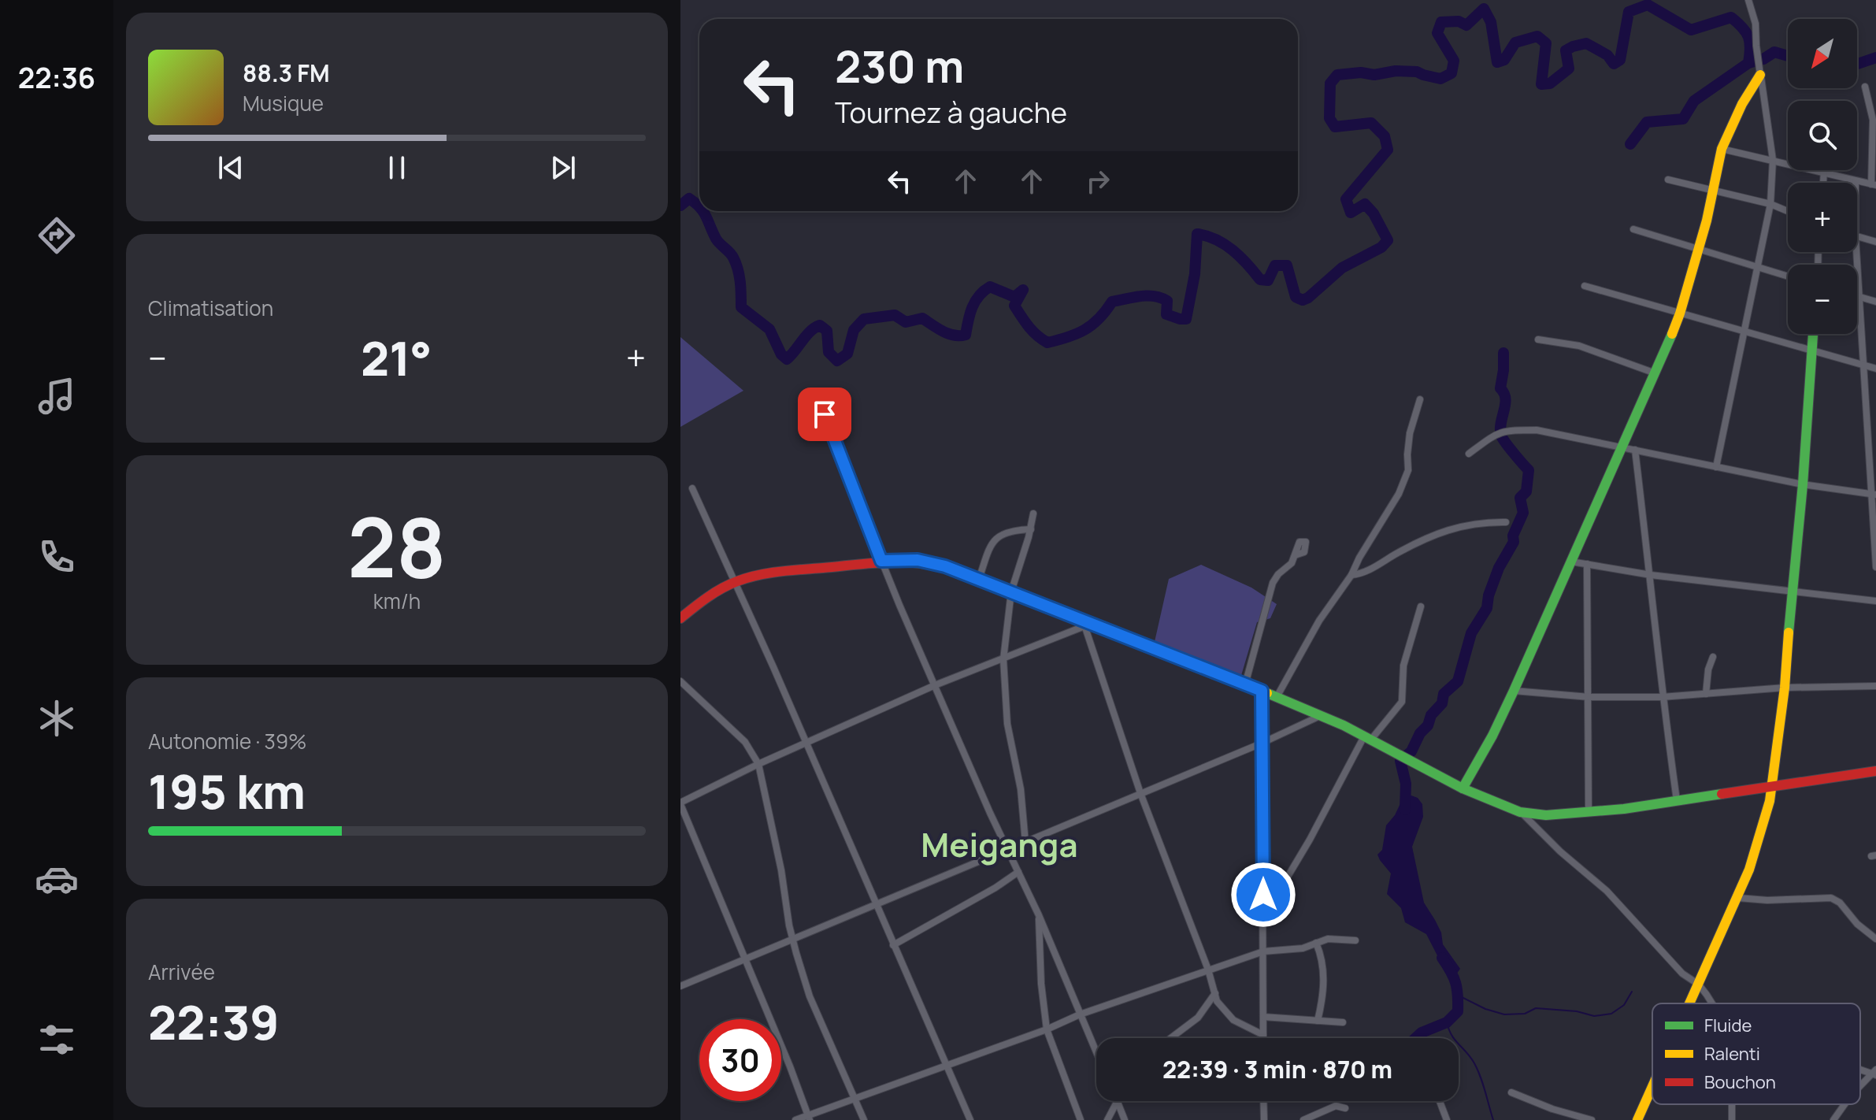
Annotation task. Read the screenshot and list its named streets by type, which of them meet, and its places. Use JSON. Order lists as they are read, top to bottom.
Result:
{
  "districts": ["Meiganga"],
  "legend": ["Fluide", "Ralenti", "Bouchon"],
  "north": "bottom left",
  "page": {
    "tabs": "22:36",
    "map_buttons": ["+", "−"],
    "turn": ["230 m", "Tournez à gauche"],
    "song": ["88.3 FM", "Musique"],
    "tile": [
      "Climatisation",
      ["28", "km/h"],
      ["Autonomie · 39%", "195 km"],
      ["Arrivée", "22:39"]
    ],
    "heat": ["−", "21°", "+"],
    "limit": "30",
    "trip": "22:39 · 3 min · 870 m"
  }
}
